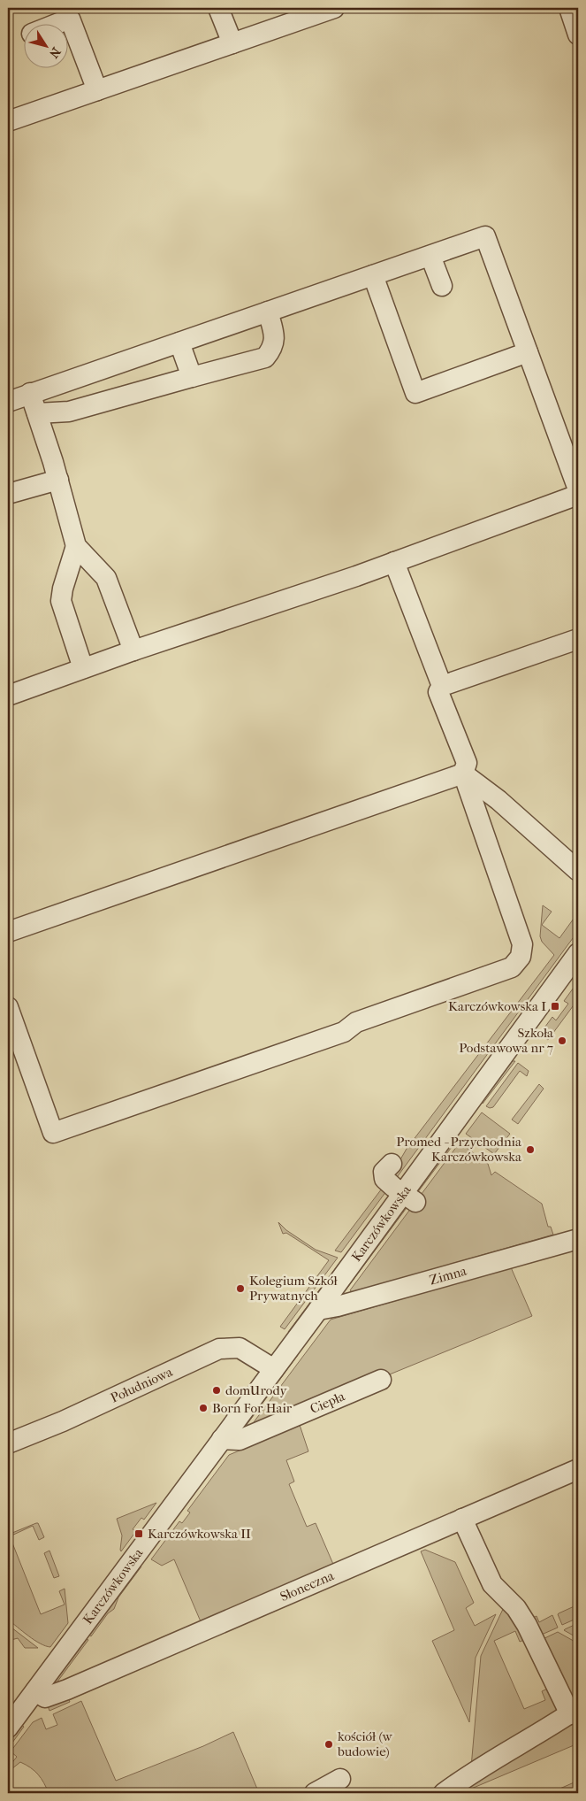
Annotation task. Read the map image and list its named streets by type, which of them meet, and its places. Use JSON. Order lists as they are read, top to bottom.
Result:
{
  "streets": {
    "street": [
      "Karczówkowska",
      "Zimna",
      "Południowa",
      "Ciepła",
      "Słoneczna"
    ]
  },
  "crossings": [
    ["Karczówkowska", "Zimna"],
    ["Karczówkowska", "Południowa"],
    ["Karczówkowska", "Ciepła"],
    ["Karczówkowska", "Słoneczna"]
  ],
  "places": {
    "transit": ["Karczówkowska I", "Karczówkowska II"],
    "other": [
      "Szkoła Podstawowa nr 7",
      "Promed - Przychodnia Karczówkowska",
      "Kolegium Szkół Prywatnych",
      "domUrody",
      "Born For Hair",
      "kościół (w budowie)"
    ]
  },
  "north": "bottom right"
}
